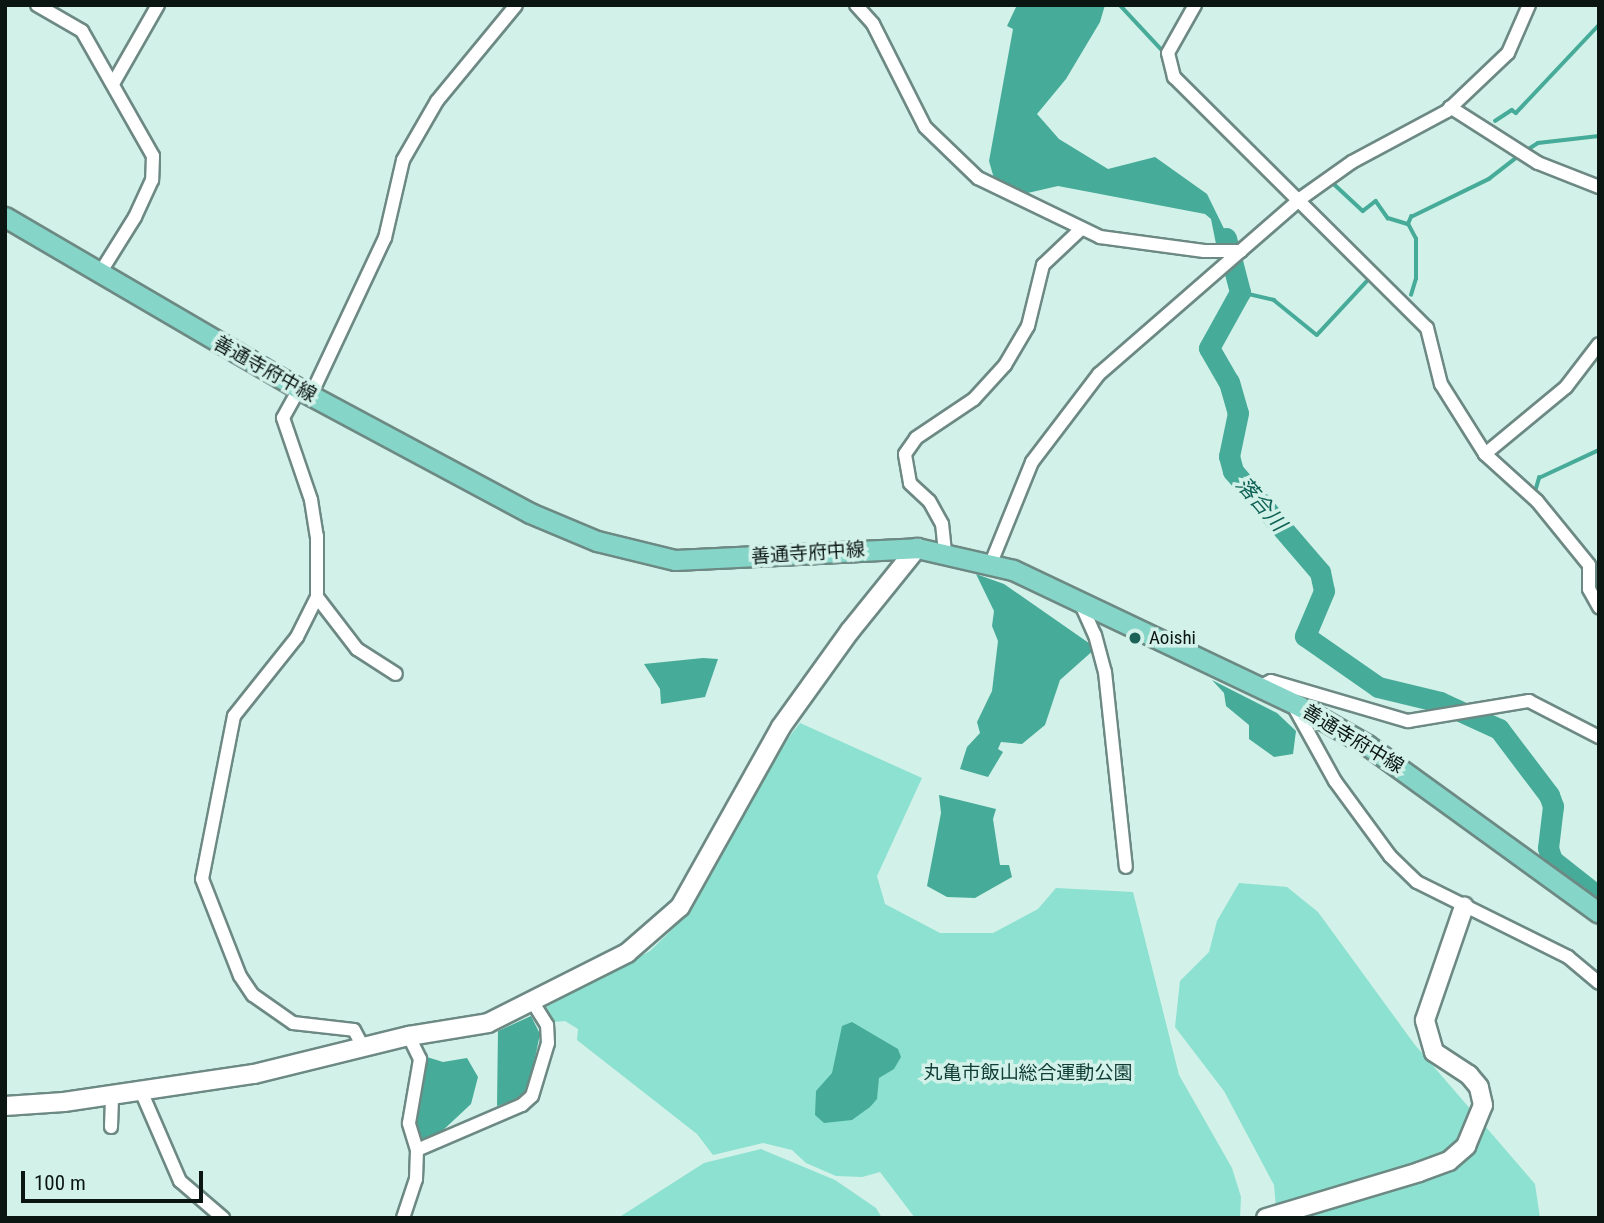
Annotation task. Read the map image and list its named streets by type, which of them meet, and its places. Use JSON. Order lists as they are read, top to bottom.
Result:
{
  "streets": {
    "main road": ["善通寺府中線"]
  },
  "water": ["落合川"],
  "parks": ["丸亀市飯山総合運動公園"],
  "places": ["Aoishi"],
  "scale_bar": "100 m"
}
